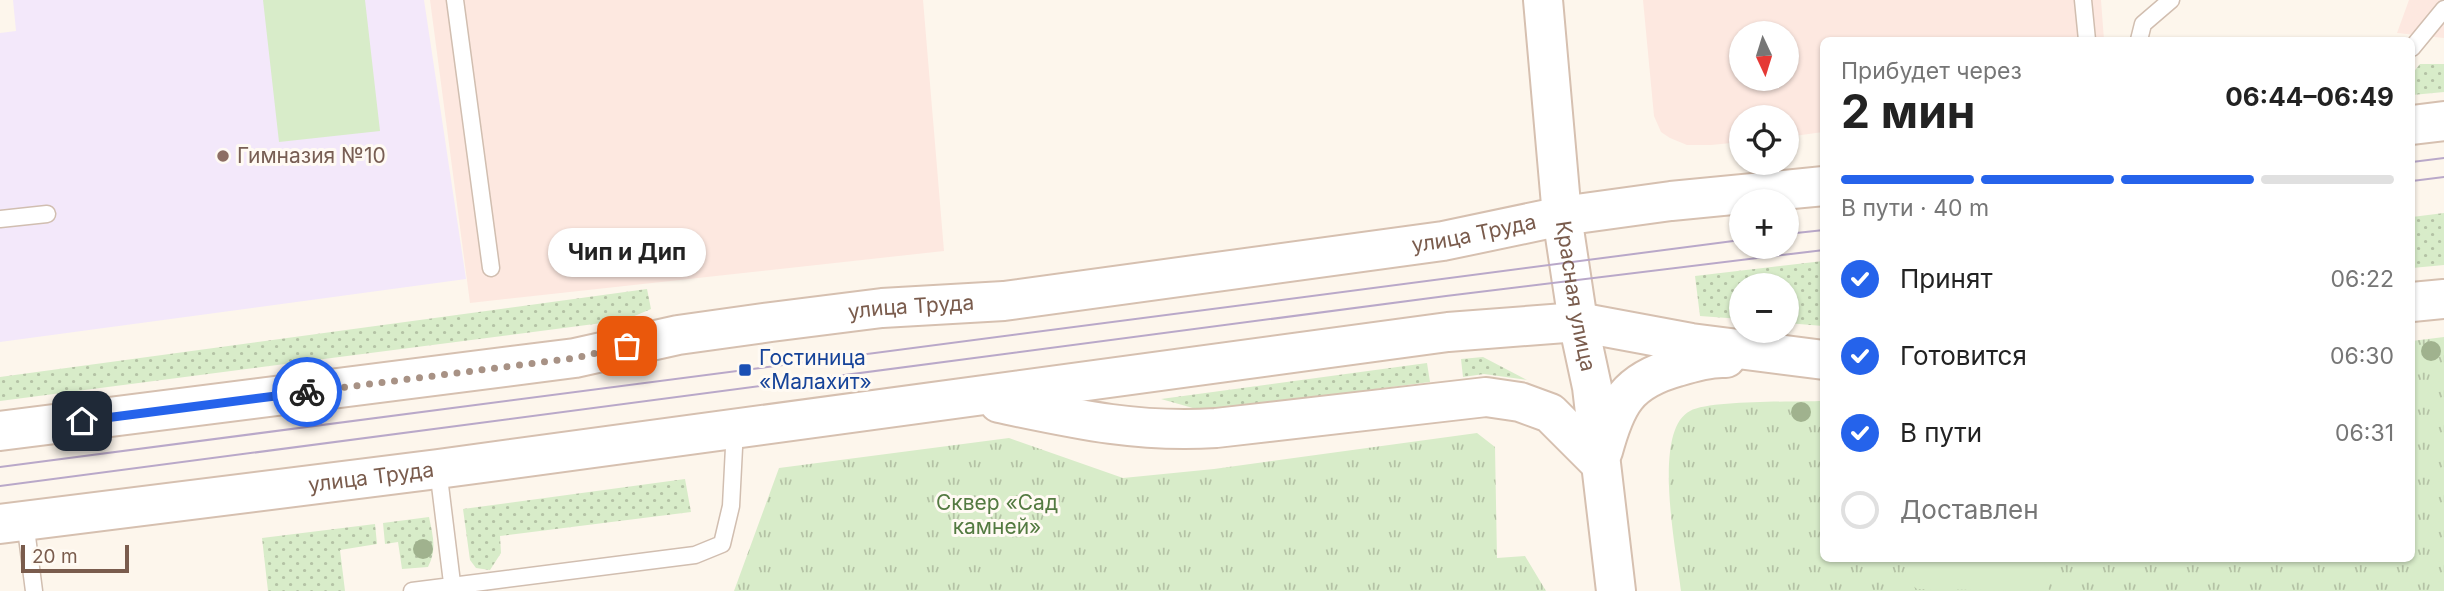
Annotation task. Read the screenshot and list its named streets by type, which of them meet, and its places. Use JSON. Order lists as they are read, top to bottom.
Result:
{
  "streets": {
    "main road": ["улица Труда", "Красная улица"]
  },
  "crossings": [
    ["улица Труда", "Красная улица"]
  ],
  "parks": ["Сквер «Сад камней»"],
  "places": {
    "other": ["Гимназия №10", "Чип и Дип"],
    "transit": ["Гостиница «Малахит»"]
  },
  "scale_bar": "20 m",
  "north": "bottom",
  "page": {
    "map_buttons": ["+", "−"],
    "heading": ["2 мин", "Прибудет через", "06:44–06:49"],
    "bar": "В пути · 40 m",
    "bubble": "Чип и Дип",
    "list": [
      ["Принят", "06:22"],
      ["Готовится", "06:30"],
      ["В пути", "06:31"],
      "Доставлен"
    ],
    "scale": "20 m"
  }
}
